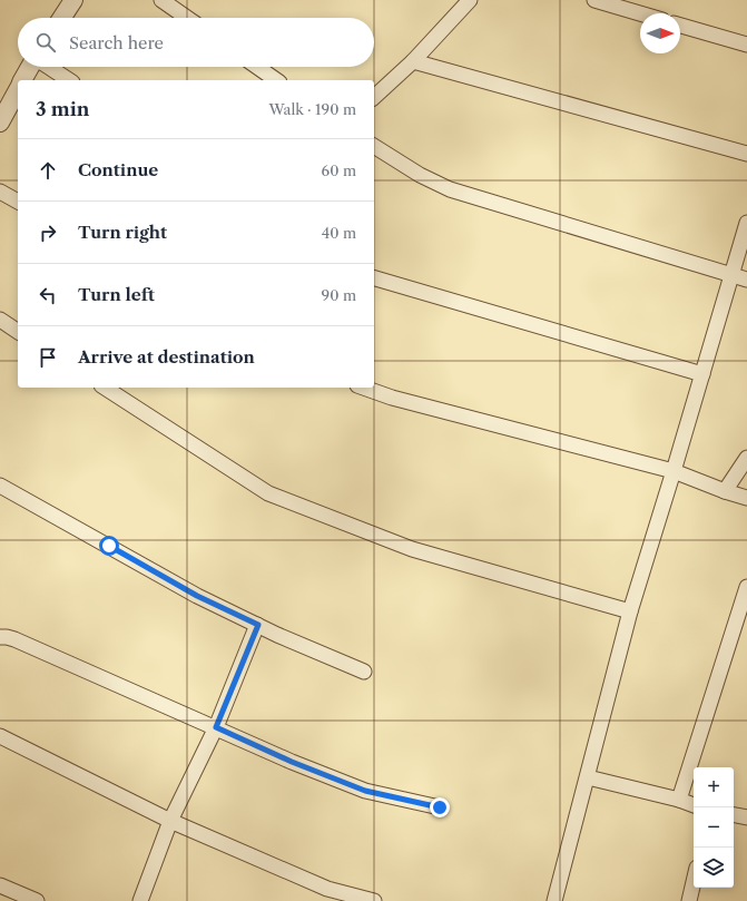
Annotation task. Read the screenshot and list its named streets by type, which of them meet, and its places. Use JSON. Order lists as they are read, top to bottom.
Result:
{
  "north": "right",
  "page": {
    "search": "Search here",
    "heading": ["3 min", "Walk · 190 m"],
    "list": [
      ["Continue", "60 m"],
      ["Turn right", "40 m"],
      ["Turn left", "90 m"],
      "Arrive at destination"
    ],
    "map_buttons": ["+", "−"]
  }
}
